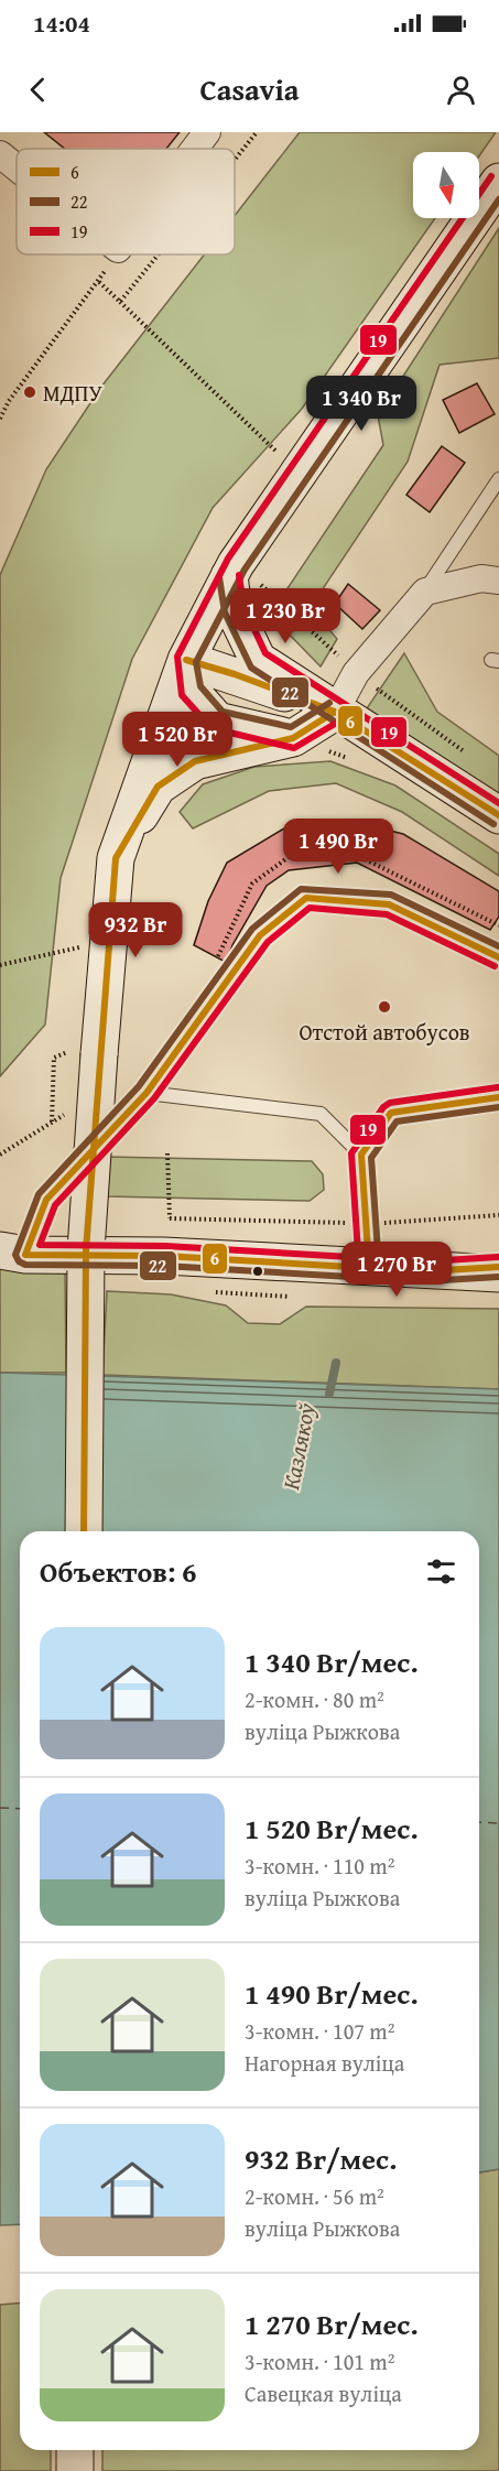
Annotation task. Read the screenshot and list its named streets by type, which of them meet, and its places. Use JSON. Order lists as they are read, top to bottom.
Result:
{
  "water": ["Казлякоў"],
  "places": ["МДПУ", "Отстой автобусов"],
  "lines": ["transit line 19", "transit line 22", "transit line 6"],
  "legend": ["6", "22", "19"],
  "north": "bottom",
  "page": {
    "status": "14:04",
    "header": "Casavia",
    "price": [
      "1 340 Br",
      "1 230 Br",
      "1 520 Br",
      "1 490 Br",
      "932 Br",
      "1 270 Br"
    ],
    "heading": "Объектов: 6",
    "list": [
      {
        "name": "1 340 Br/мес.",
        "note": "2-комн. · 80 m² · вуліца Рыжкова"
      },
      {
        "name": "1 520 Br/мес.",
        "note": "3-комн. · 110 m² · вуліца Рыжкова"
      },
      {
        "name": "1 490 Br/мес.",
        "note": "3-комн. · 107 m² · Нагорная вуліца"
      },
      {
        "name": "932 Br/мес.",
        "note": "2-комн. · 56 m² · вуліца Рыжкова"
      },
      {
        "name": "1 270 Br/мес.",
        "note": "3-комн. · 101 m² · Савецкая вуліца"
      }
    ]
  }
}
